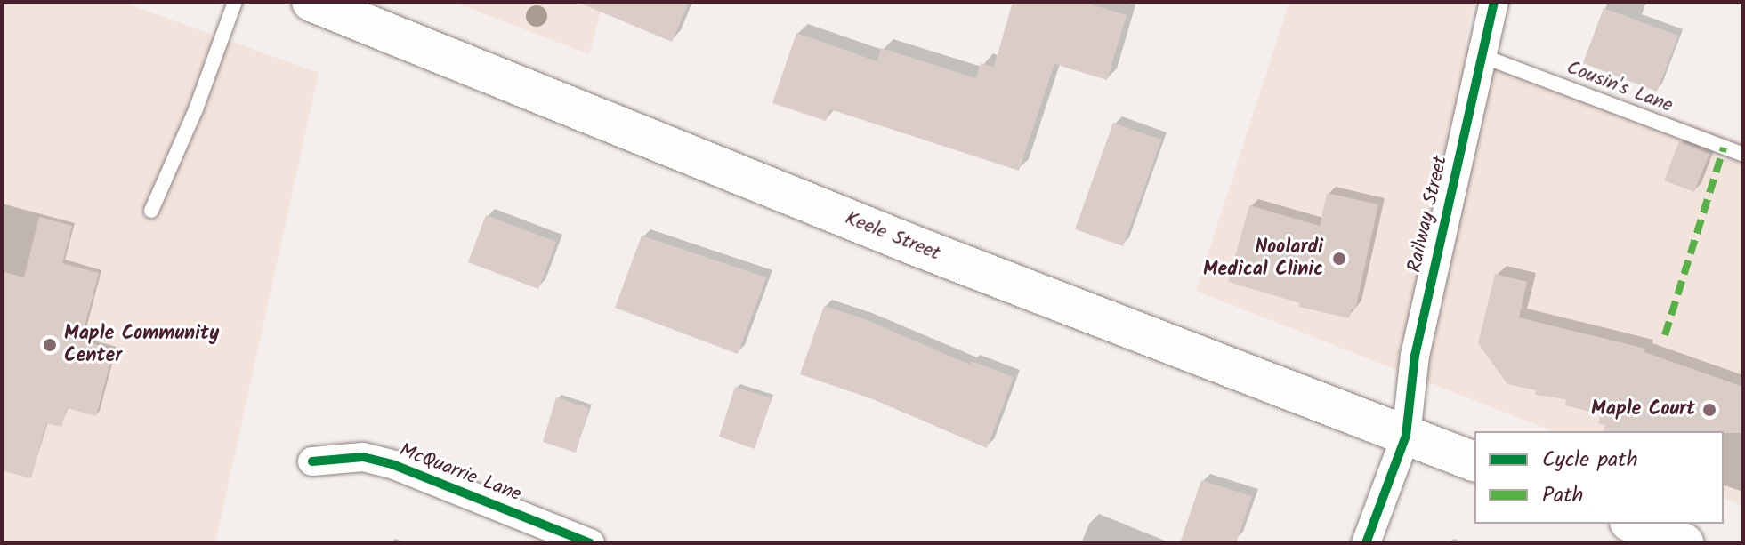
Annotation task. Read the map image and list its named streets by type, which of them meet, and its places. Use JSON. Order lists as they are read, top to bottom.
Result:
{
  "streets": {
    "main road": ["Keele Street"],
    "street": ["Railway Street", "McQuarrie Lane"],
    "lane": ["Cousin's Lane"]
  },
  "crossings": [
    ["Cousin's Lane", "Railway Street"],
    ["Railway Street", "Keele Street"]
  ],
  "places": ["Noolardi Medical Clinic", "Maple Community Center", "Maple Court"],
  "legend": ["Cycle path", "Path"]
}
